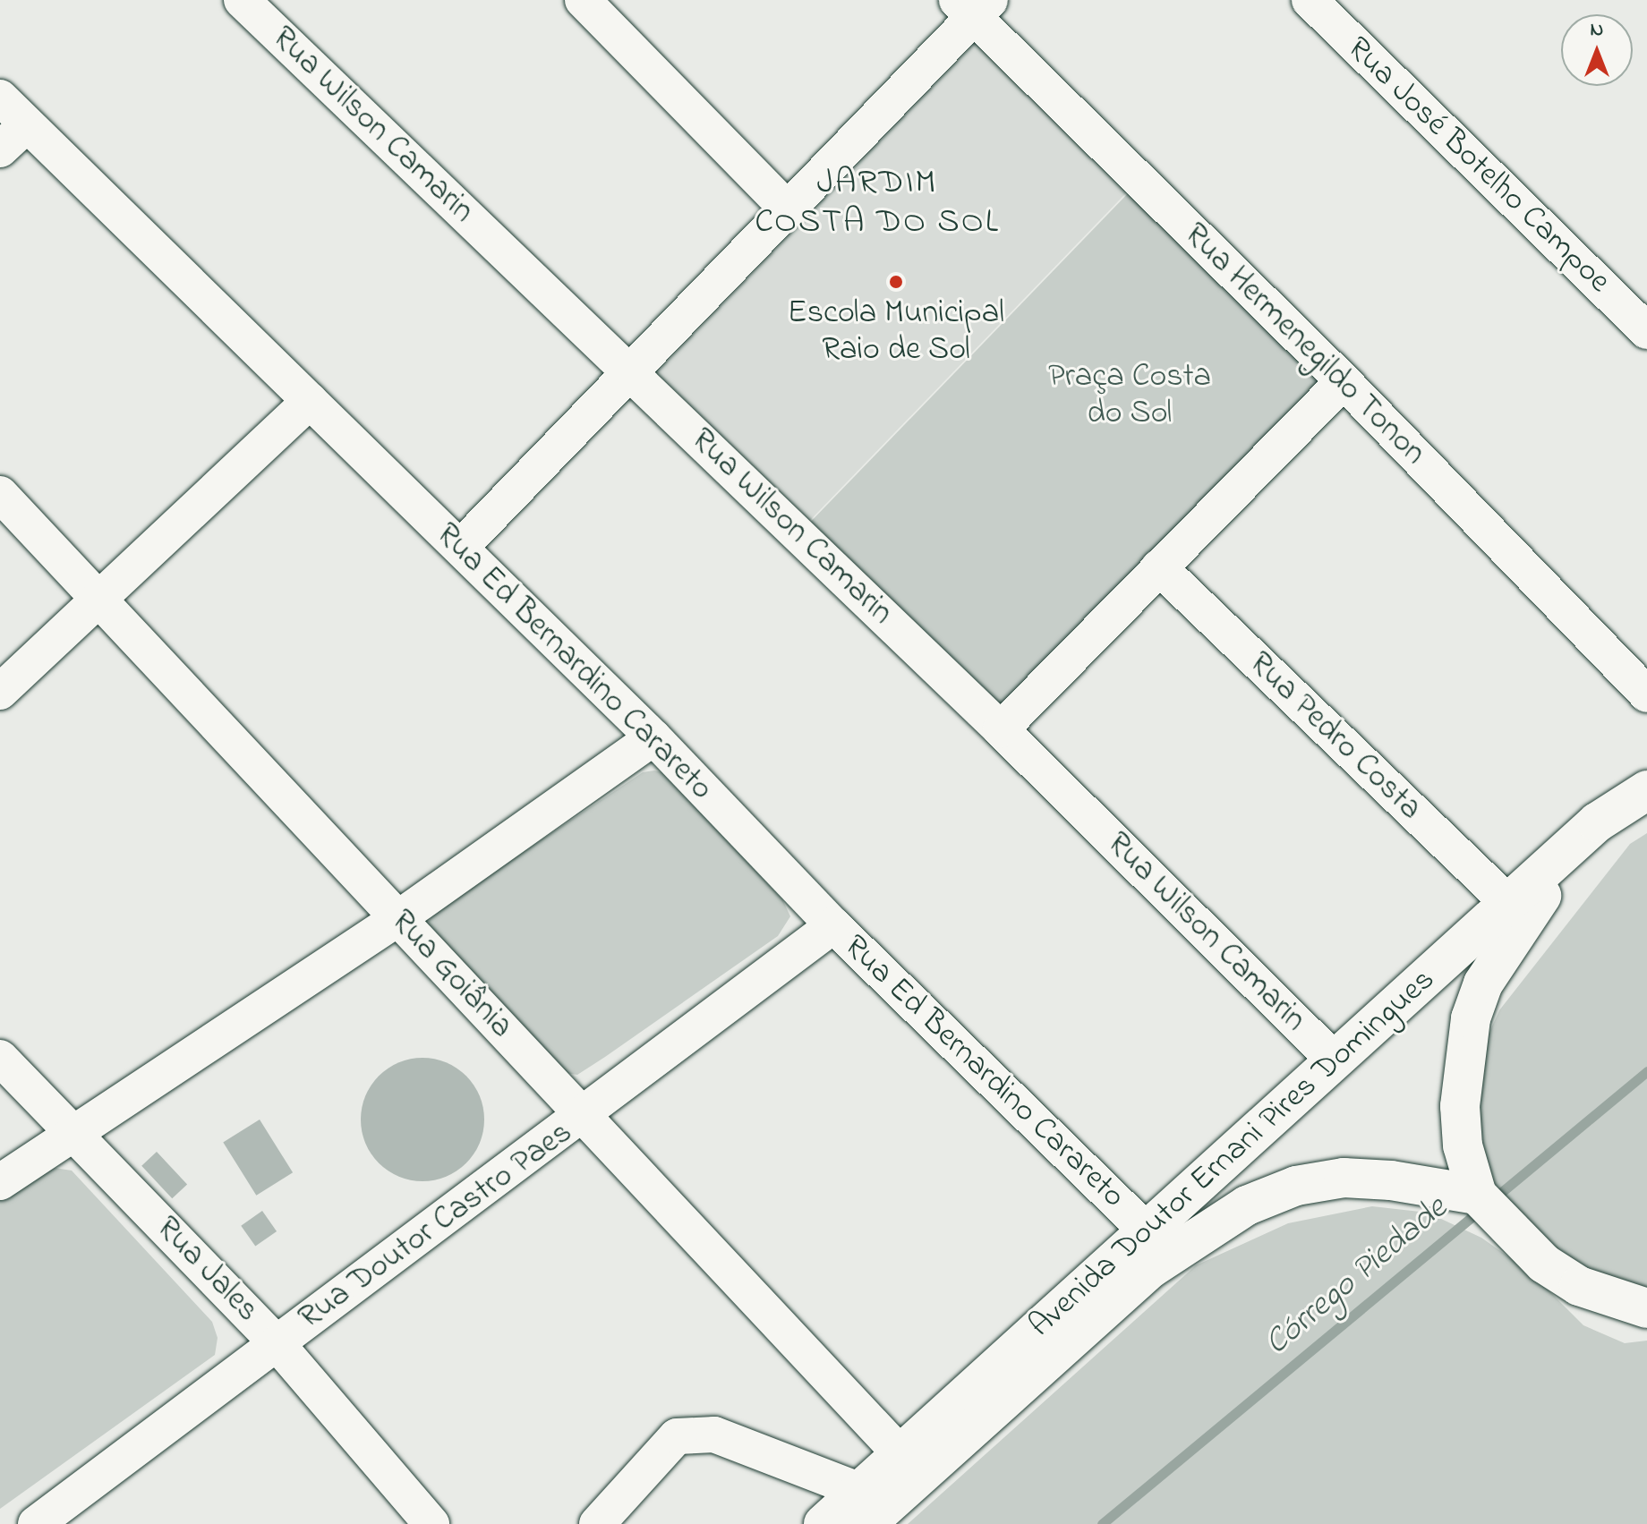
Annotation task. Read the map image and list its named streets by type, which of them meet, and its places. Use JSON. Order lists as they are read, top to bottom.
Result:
{
  "streets": {
    "main road": ["Avenida Doutor Ernani Pires Domingues"],
    "street": [
      "Rua Wilson Camarin",
      "Rua José Botelho Campoe",
      "Rua Hermenegildo Tonon",
      "Rua Ed Bernardino Carareto",
      "Rua Pedro Costa",
      "Rua Goiânia",
      "Rua Doutor Castro Paes",
      "Rua Jales"
    ]
  },
  "crossings": [
    ["Rua Wilson Camarin", "Avenida Doutor Ernani Pires Domingues"],
    ["Rua Ed Bernardino Carareto", "Avenida Doutor Ernani Pires Domingues"],
    ["Rua Ed Bernardino Carareto", "Rua Doutor Castro Paes"],
    ["Rua Pedro Costa", "Avenida Doutor Ernani Pires Domingues"],
    ["Rua Goiânia", "Avenida Doutor Ernani Pires Domingues"],
    ["Rua Goiânia", "Rua Doutor Castro Paes"],
    ["Rua Doutor Castro Paes", "Rua Jales"]
  ],
  "districts": ["JARDIM COSTA DO SOL"],
  "water": ["Córrego Piedade"],
  "parks": ["Praça Costa do Sol"],
  "places": ["Escola Municipal Raio de Sol"],
  "north": "top"
}
